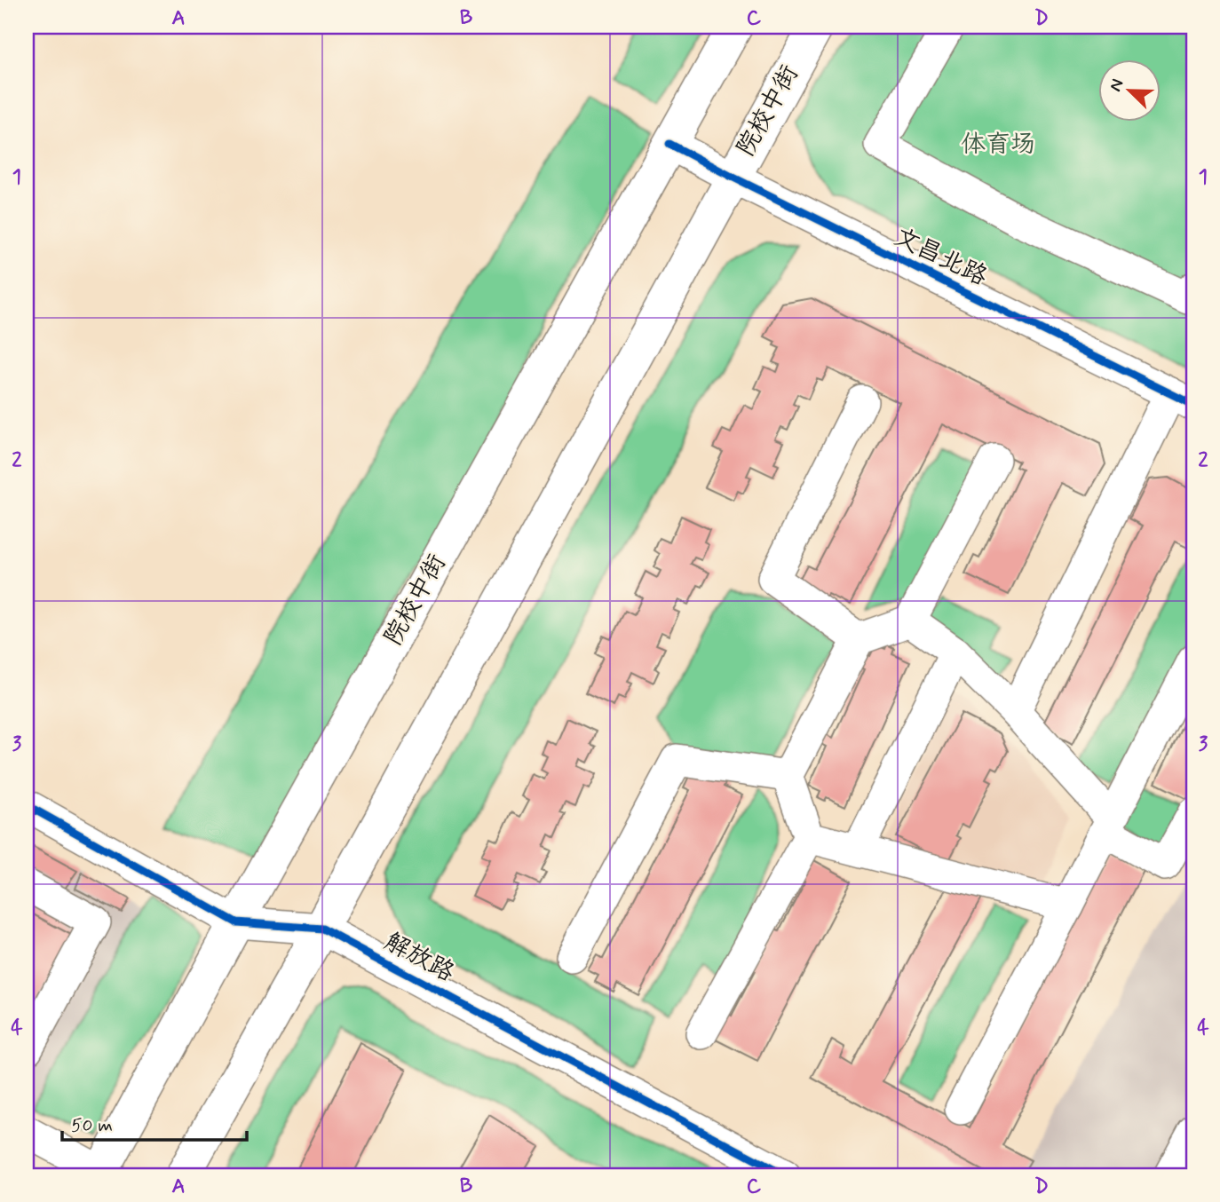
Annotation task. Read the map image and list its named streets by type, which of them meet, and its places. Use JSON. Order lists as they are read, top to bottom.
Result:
{
  "streets": {
    "main road": ["院校中街"],
    "street": ["文昌北路", "解放路"]
  },
  "crossings": [
    ["院校中街", "文昌北路"],
    ["院校中街", "解放路"]
  ],
  "parks": ["体育场"],
  "scale_bar": "50 m",
  "north": "top left",
  "grid": {
    "columns": [
      "A",
      "B",
      "C",
      "D"
    ],
    "rows": [
      "1",
      "2",
      "3",
      "4"
    ]
  }
}
